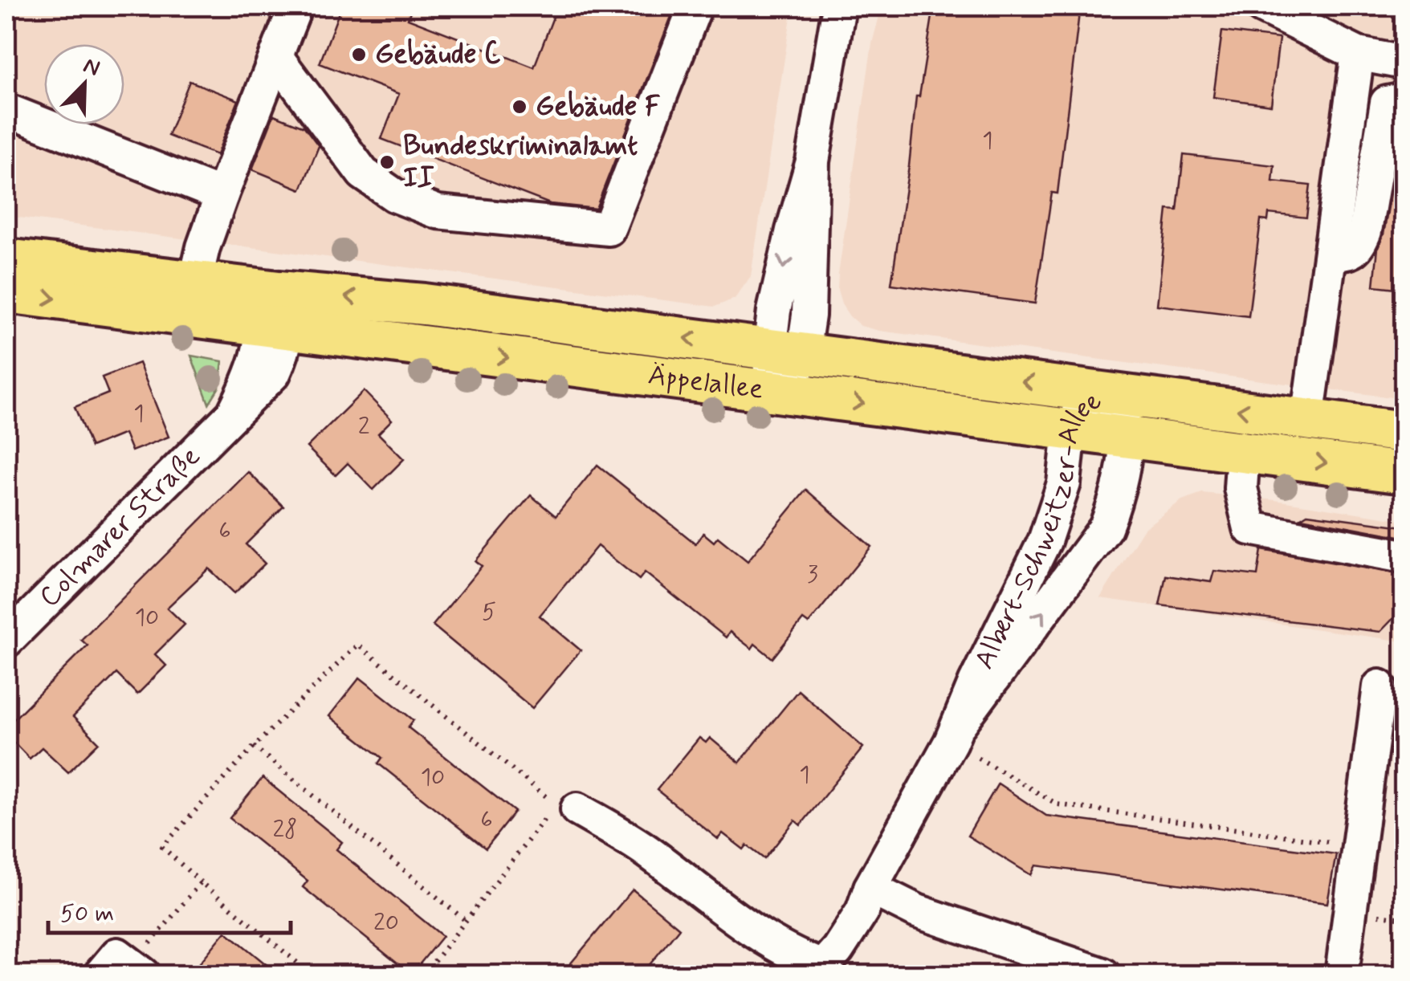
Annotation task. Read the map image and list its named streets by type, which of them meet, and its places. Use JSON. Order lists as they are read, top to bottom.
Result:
{
  "streets": {
    "main road": ["Äppelallee"],
    "street": ["Colmarer Straße", "Albert-Schweitzer-Allee"]
  },
  "crossings": [
    ["Äppelallee", "Colmarer Straße"],
    ["Äppelallee", "Albert-Schweitzer-Allee"]
  ],
  "places": ["Gebäude C", "Gebäude F", "Bundeskriminalamt II"],
  "house_numbers": [
    "1",
    "1",
    "2",
    "6",
    "3",
    "5",
    "10",
    "1",
    "10",
    "6",
    "28",
    "20"
  ],
  "scale_bar": "50 m",
  "north": "top right"
}
